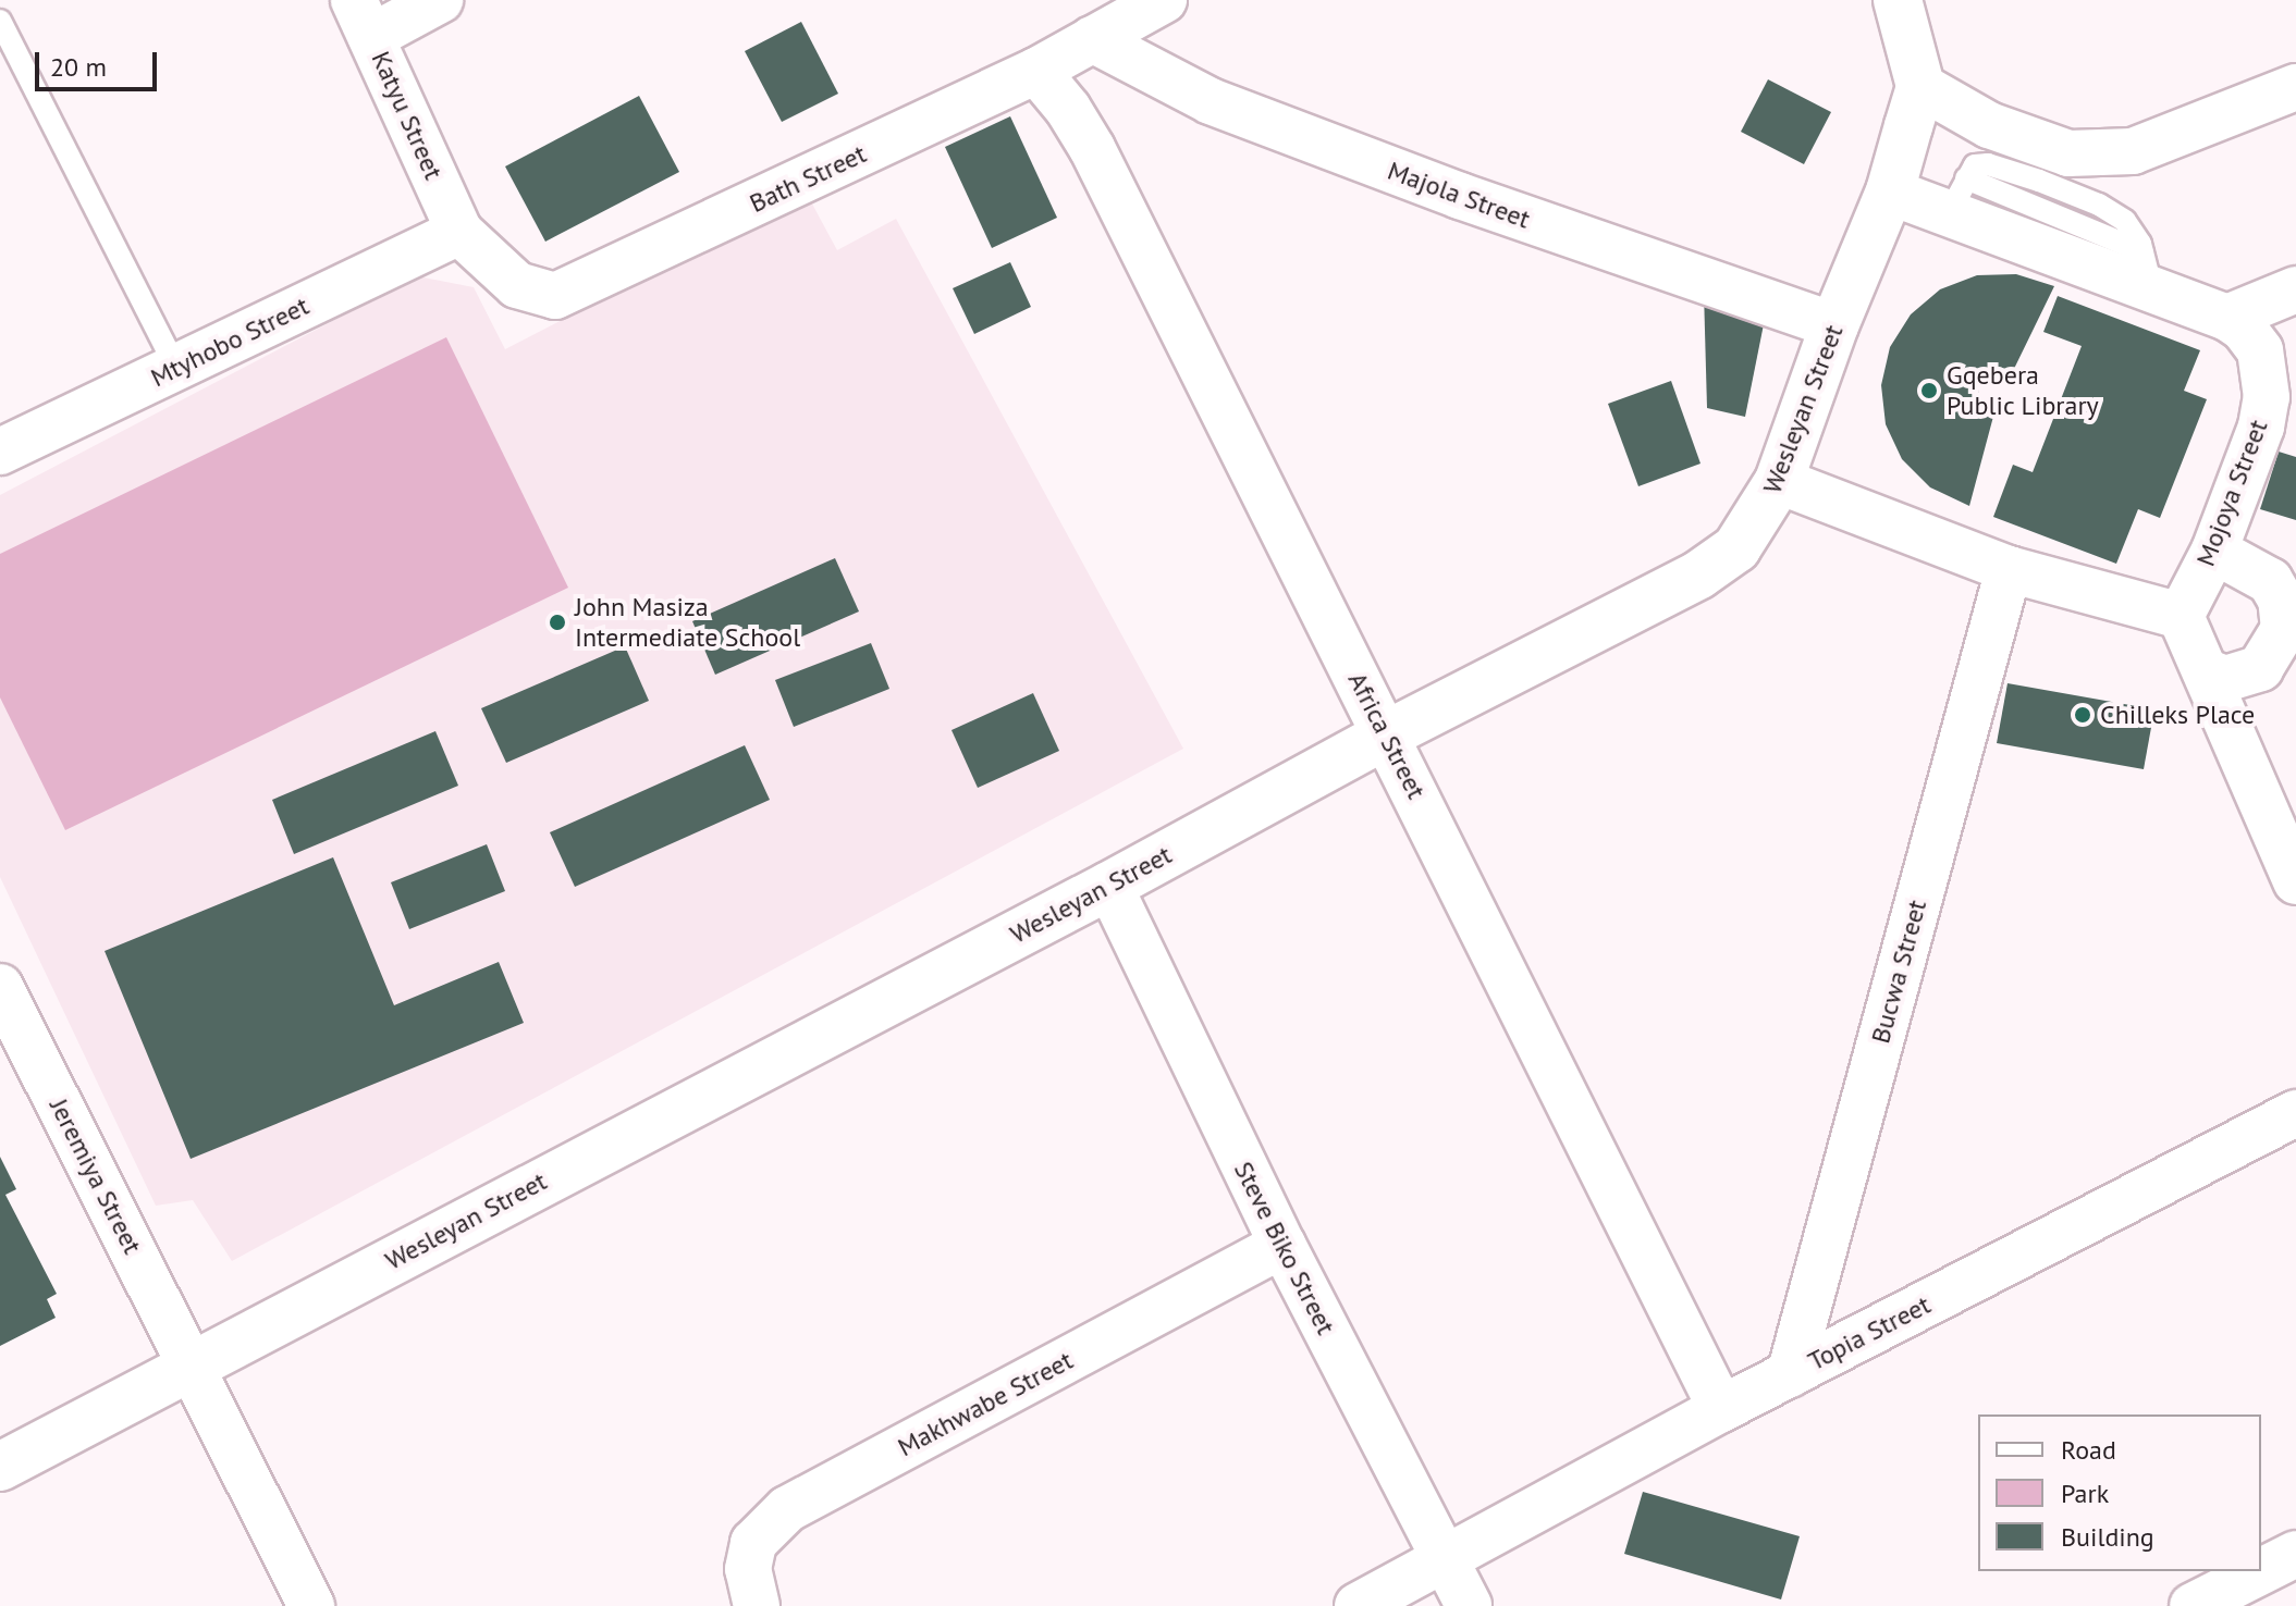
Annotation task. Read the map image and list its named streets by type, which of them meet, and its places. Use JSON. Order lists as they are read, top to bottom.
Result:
{
  "streets": {
    "street": [
      "Katyu Street",
      "Bath Street",
      "Majola Street",
      "Mtyhobo Street",
      "Wesleyan Street",
      "Mojoya Street",
      "Africa Street",
      "Bucwa Street",
      "Jeremiya Street",
      "Steve Biko Street",
      "Topia Street",
      "Makhwabe Street"
    ]
  },
  "crossings": [
    ["Katyu Street", "Bath Street"],
    ["Katyu Street", "Mtyhobo Street"],
    ["Bath Street", "Majola Street"],
    ["Bath Street", "Mtyhobo Street"],
    ["Bath Street", "Africa Street"],
    ["Majola Street", "Wesleyan Street"],
    ["Wesleyan Street", "Mojoya Street"],
    ["Wesleyan Street", "Africa Street"],
    ["Wesleyan Street", "Jeremiya Street"],
    ["Wesleyan Street", "Steve Biko Street"],
    ["Africa Street", "Topia Street"],
    ["Bucwa Street", "Topia Street"],
    ["Steve Biko Street", "Topia Street"],
    ["Steve Biko Street", "Makhwabe Street"]
  ],
  "places": ["Gqebera Public Library", "John Masiza Intermediate School", "Chilleks Place"],
  "legend": ["Road", "Park", "Building"],
  "scale_bar": "20 m"
}
